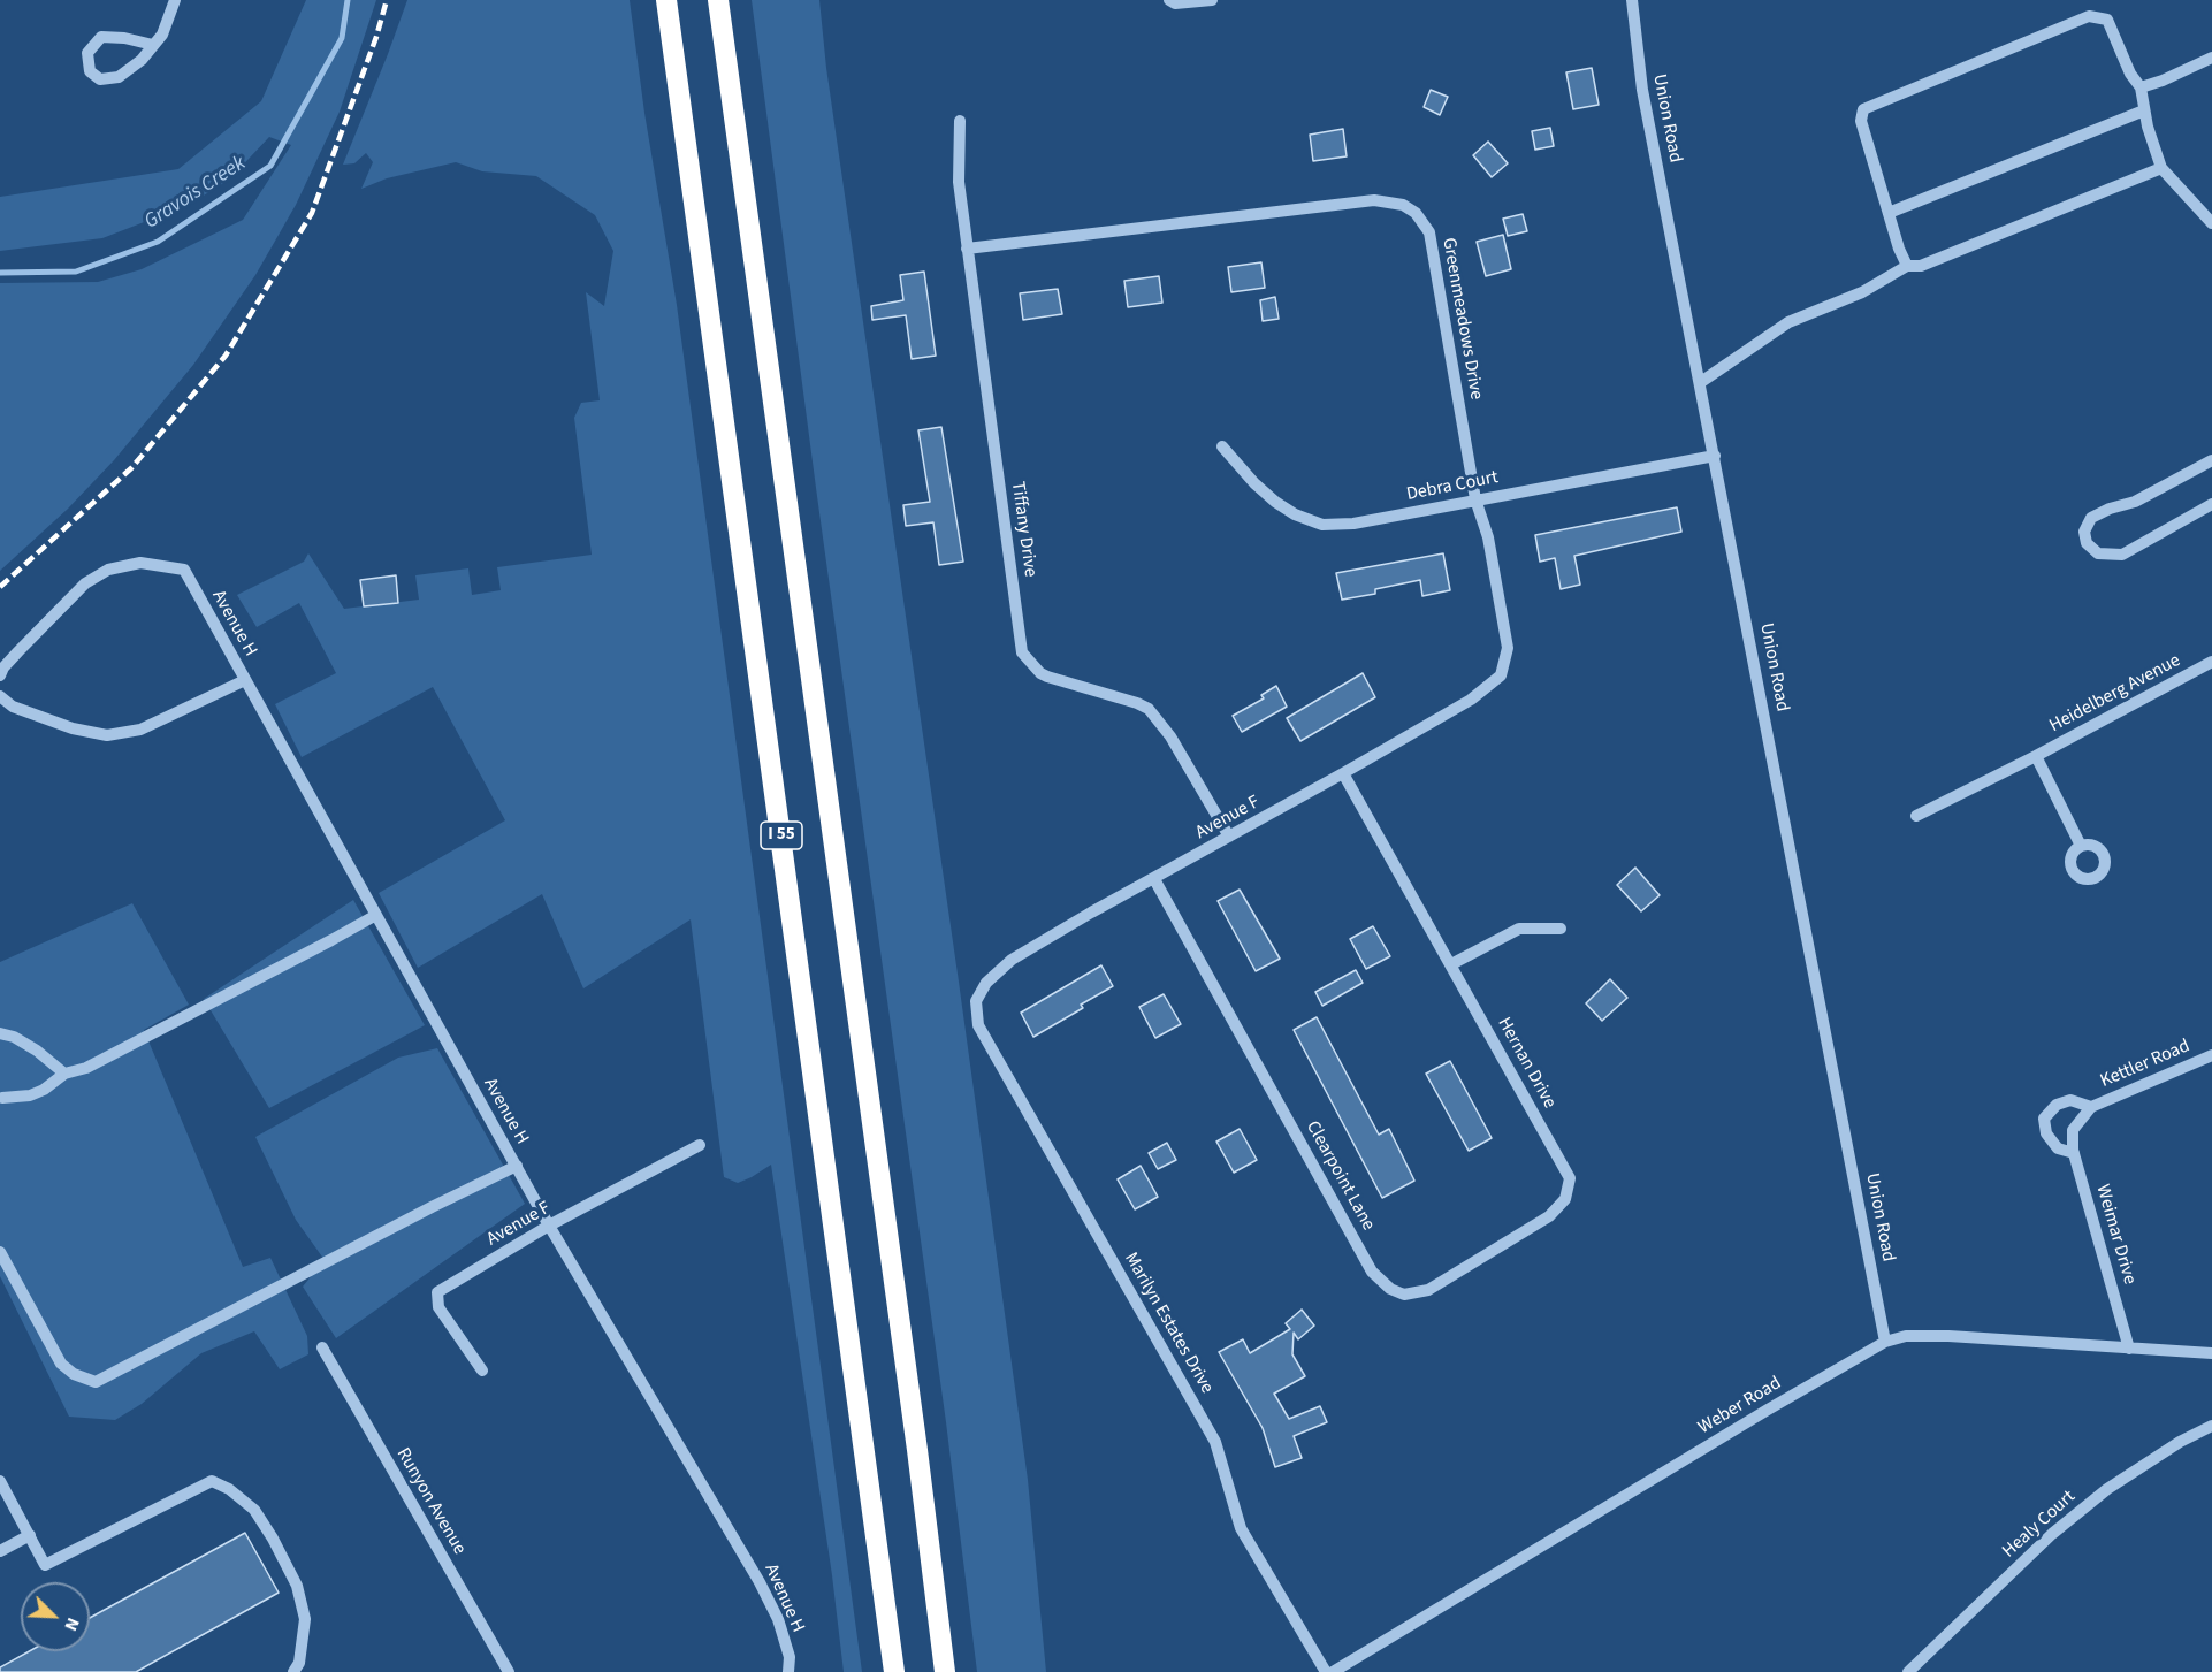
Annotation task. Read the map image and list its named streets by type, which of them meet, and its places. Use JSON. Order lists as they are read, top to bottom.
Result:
{
  "streets": {
    "highway": ["I 55"],
    "street": [
      "Union Road",
      "Greenmeadows Drive",
      "Debra Court",
      "Tiffany Drive",
      "Avenue H",
      "Heidelberg Avenue",
      "Avenue F",
      "Hernan Drive",
      "Kettler Road",
      "Clearpoint Lane",
      "Weimar Drive",
      "Marilyn Estates Drive",
      "Weber Road",
      "Runyon Avenue",
      "Healy Court"
    ]
  },
  "crossings": [
    ["Union Road", "Debra Court"],
    ["Union Road", "Weber Road"],
    ["Greenmeadows Drive", "Debra Court"],
    ["Greenmeadows Drive", "Tiffany Drive"],
    ["Greenmeadows Drive", "Avenue F"],
    ["Tiffany Drive", "Avenue F"],
    ["Avenue H", "Avenue F"],
    ["Avenue F", "Hernan Drive"],
    ["Avenue F", "Clearpoint Lane"],
    ["Avenue F", "Marilyn Estates Drive"],
    ["Hernan Drive", "Clearpoint Lane"],
    ["Kettler Road", "Weimar Drive"],
    ["Weimar Drive", "Weber Road"]
  ],
  "water": ["Gravois Creek"],
  "north": "bottom right"
}
